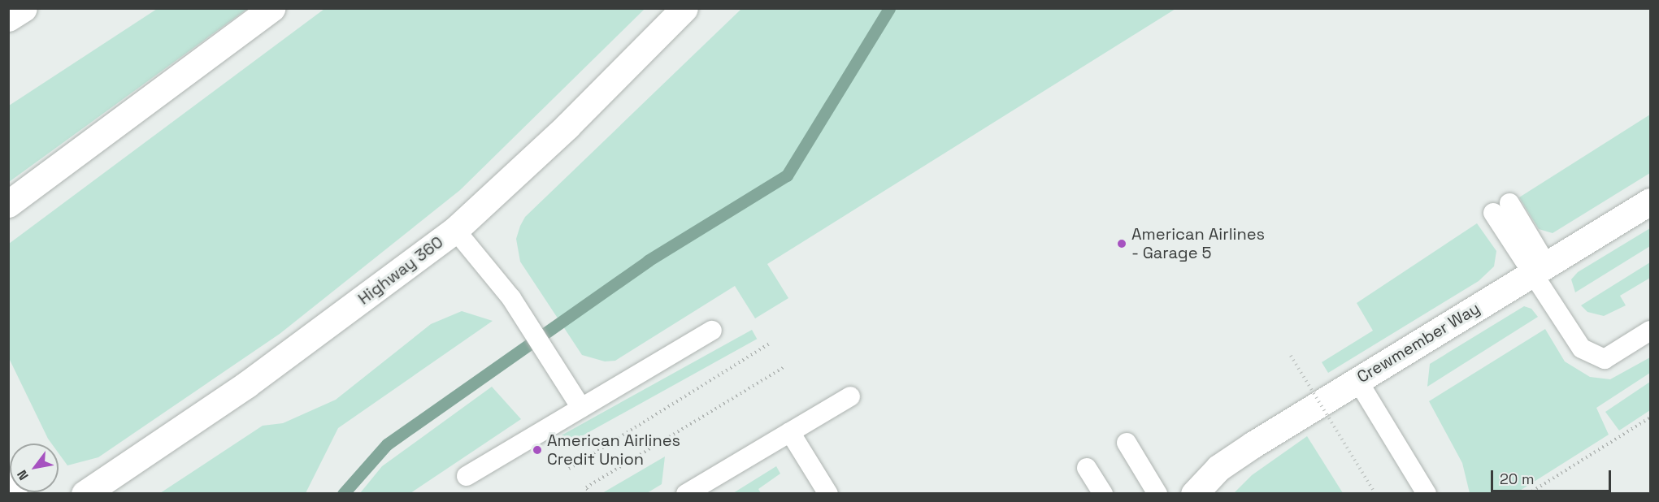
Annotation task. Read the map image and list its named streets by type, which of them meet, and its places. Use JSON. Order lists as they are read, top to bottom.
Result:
{
  "streets": {
    "main road": ["Highway 360", "Crewmember Way"]
  },
  "places": ["American Airlines - Garage 5", "American Airlines Credit Union"],
  "scale_bar": "20 m",
  "north": "bottom left"
}
